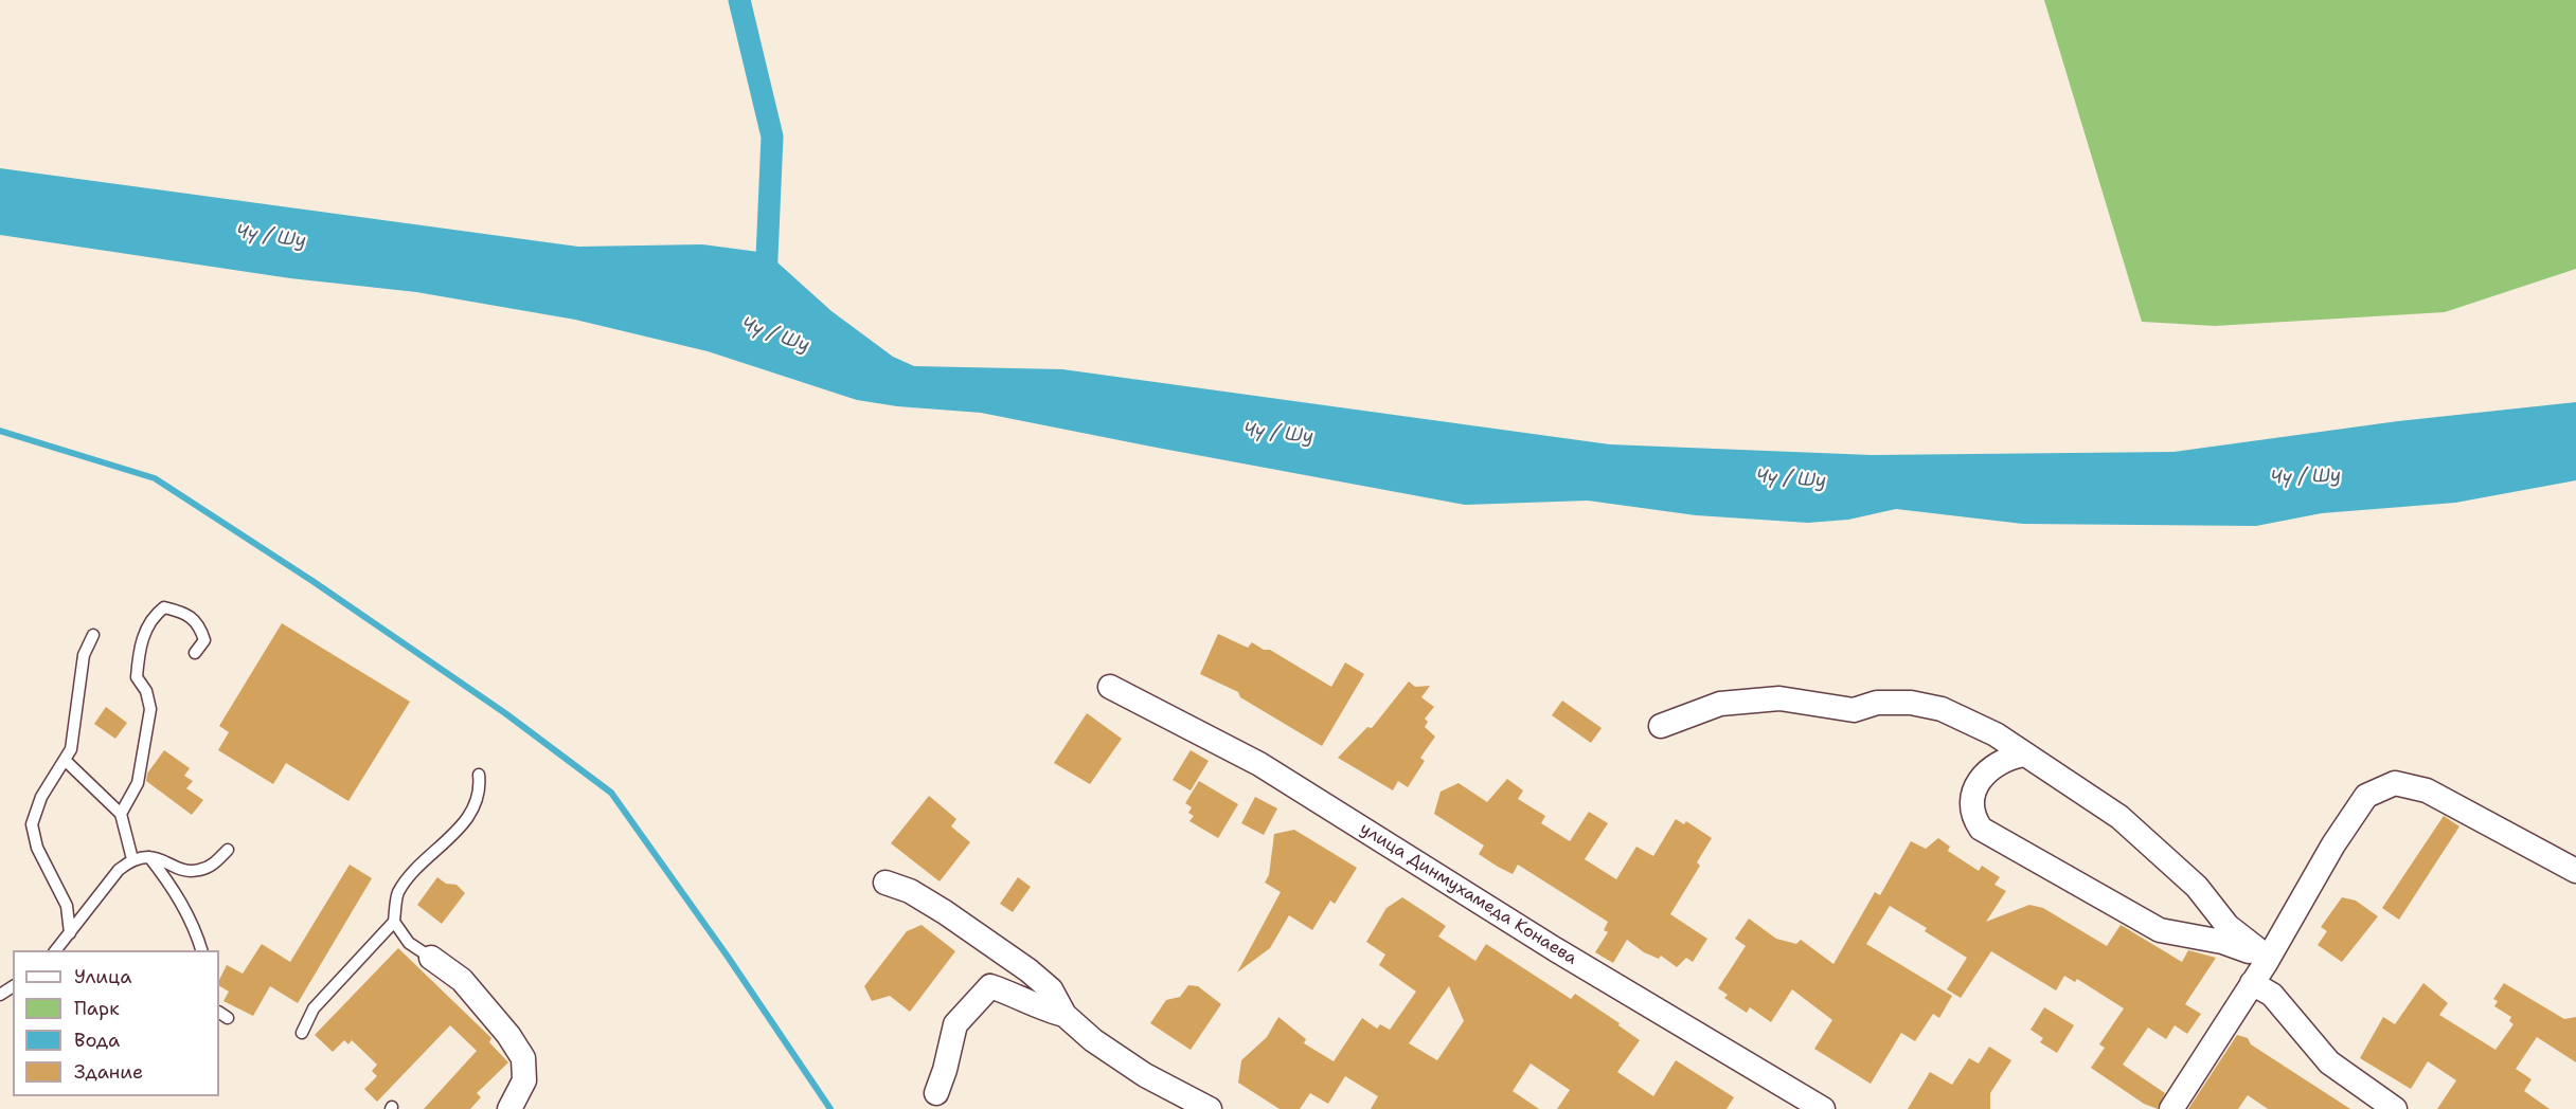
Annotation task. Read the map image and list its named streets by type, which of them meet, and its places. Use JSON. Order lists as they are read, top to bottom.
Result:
{
  "streets": {
    "street": ["улица Динмухамеда Конаева"]
  },
  "water": ["Чү / Шу"],
  "legend": [
    "Улица",
    "Парк",
    "Вода",
    "Здание"
  ]
}
